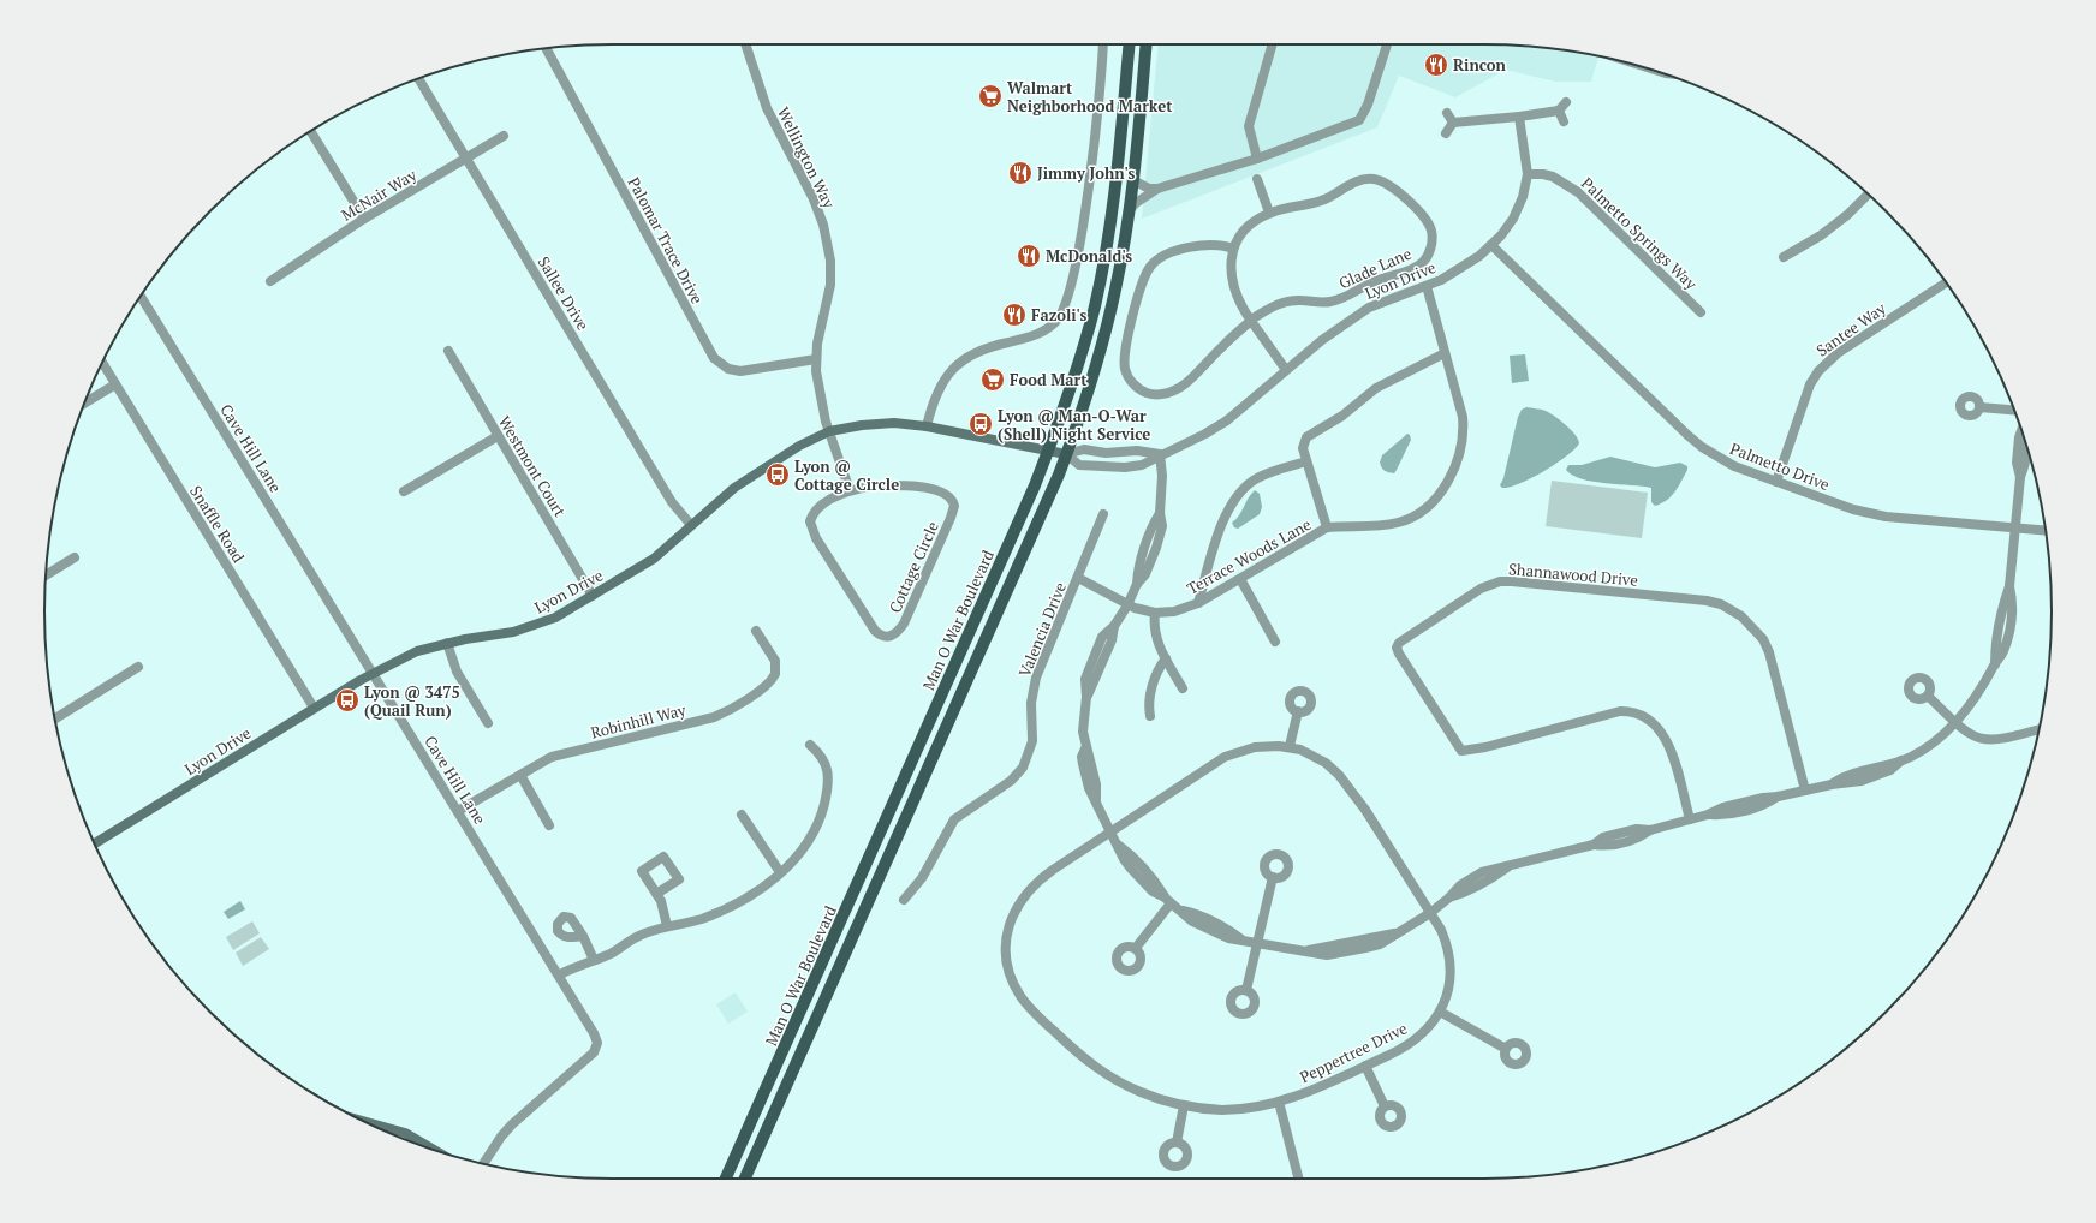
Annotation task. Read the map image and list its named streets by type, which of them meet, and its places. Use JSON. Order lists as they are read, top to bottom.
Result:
{
  "streets": {
    "main road": ["Man O War Boulevard"],
    "street": [
      "Wellington Way",
      "McNair Way",
      "Palmetto Springs Way",
      "Palomar Trace Drive",
      "Glade Lane",
      "Lyon Drive",
      "Sallee Drive",
      "Santee Way",
      "Cave Hill Lane",
      "Westmont Court",
      "Palmetto Drive",
      "Snaffle Road",
      "Terrace Woods Lane",
      "Cottage Circle",
      "Shannawood Drive",
      "Valencia Drive",
      "Robinhill Way",
      "Peppertree Drive"
    ]
  },
  "crossings": [
    ["Wellington Way", "Palomar Trace Drive"],
    ["Wellington Way", "Lyon Drive"],
    ["McNair Way", "Sallee Drive"],
    ["Palmetto Springs Way", "Lyon Drive"],
    ["Lyon Drive", "Sallee Drive"],
    ["Lyon Drive", "Cave Hill Lane"],
    ["Lyon Drive", "Westmont Court"],
    ["Lyon Drive", "Palmetto Drive"],
    ["Lyon Drive", "Snaffle Road"],
    ["Lyon Drive", "Man O War Boulevard"],
    ["Santee Way", "Palmetto Drive"],
    ["Cave Hill Lane", "Robinhill Way"],
    ["Terrace Woods Lane", "Valencia Drive"]
  ],
  "places": {
    "restaurant": [
      "Rincon",
      "Jimmy John's",
      "McDonald's",
      "Fazoli's"
    ],
    "supermarket": ["Walmart Neighborhood Market", "Food Mart"],
    "bus stop": ["Lyon @ Man-O-War (Shell) Night Service", "Lyon @ Cottage Circle", "Lyon @ 3475 (Quail Run)"]
  }
}
